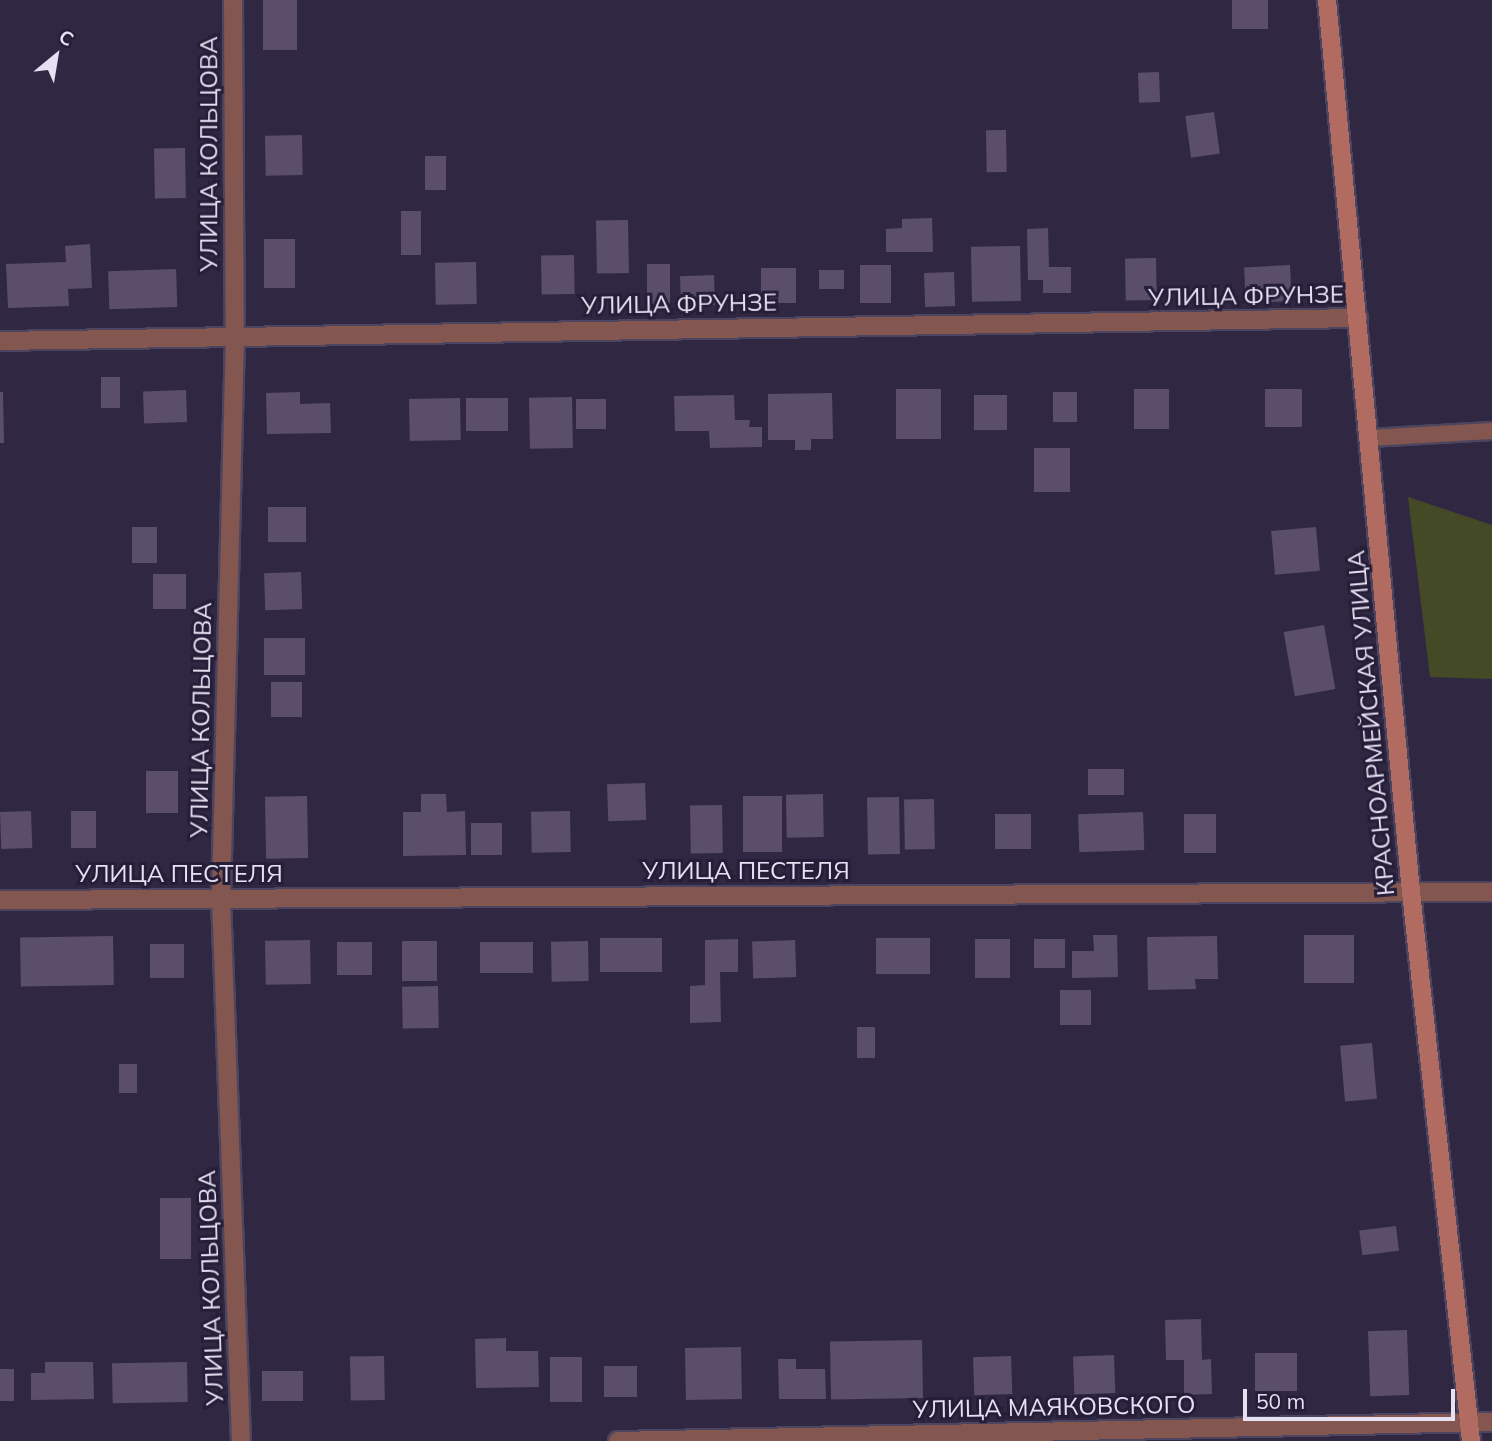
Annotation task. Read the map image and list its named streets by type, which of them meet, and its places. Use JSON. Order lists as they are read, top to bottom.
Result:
{
  "streets": {
    "main road": ["КРАСНОАРМЕЙСКАЯ УЛИЦА"],
    "street": [
      "УЛИЦА КОЛЬЦОВА",
      "УЛИЦА ФРУНЗЕ",
      "УЛИЦА ПЕСТЕЛЯ",
      "УЛИЦА МАЯКОВСКОГО"
    ]
  },
  "crossings": [
    ["УЛИЦА КОЛЬЦОВА", "УЛИЦА ФРУНЗЕ"],
    ["УЛИЦА КОЛЬЦОВА", "УЛИЦА ПЕСТЕЛЯ"],
    ["УЛИЦА ФРУНЗЕ", "КРАСНОАРМЕЙСКАЯ УЛИЦА"],
    ["КРАСНОАРМЕЙСКАЯ УЛИЦА", "УЛИЦА ПЕСТЕЛЯ"],
    ["КРАСНОАРМЕЙСКАЯ УЛИЦА", "УЛИЦА МАЯКОВСКОГО"]
  ],
  "scale_bar": "50 m",
  "north": "top right"
}
